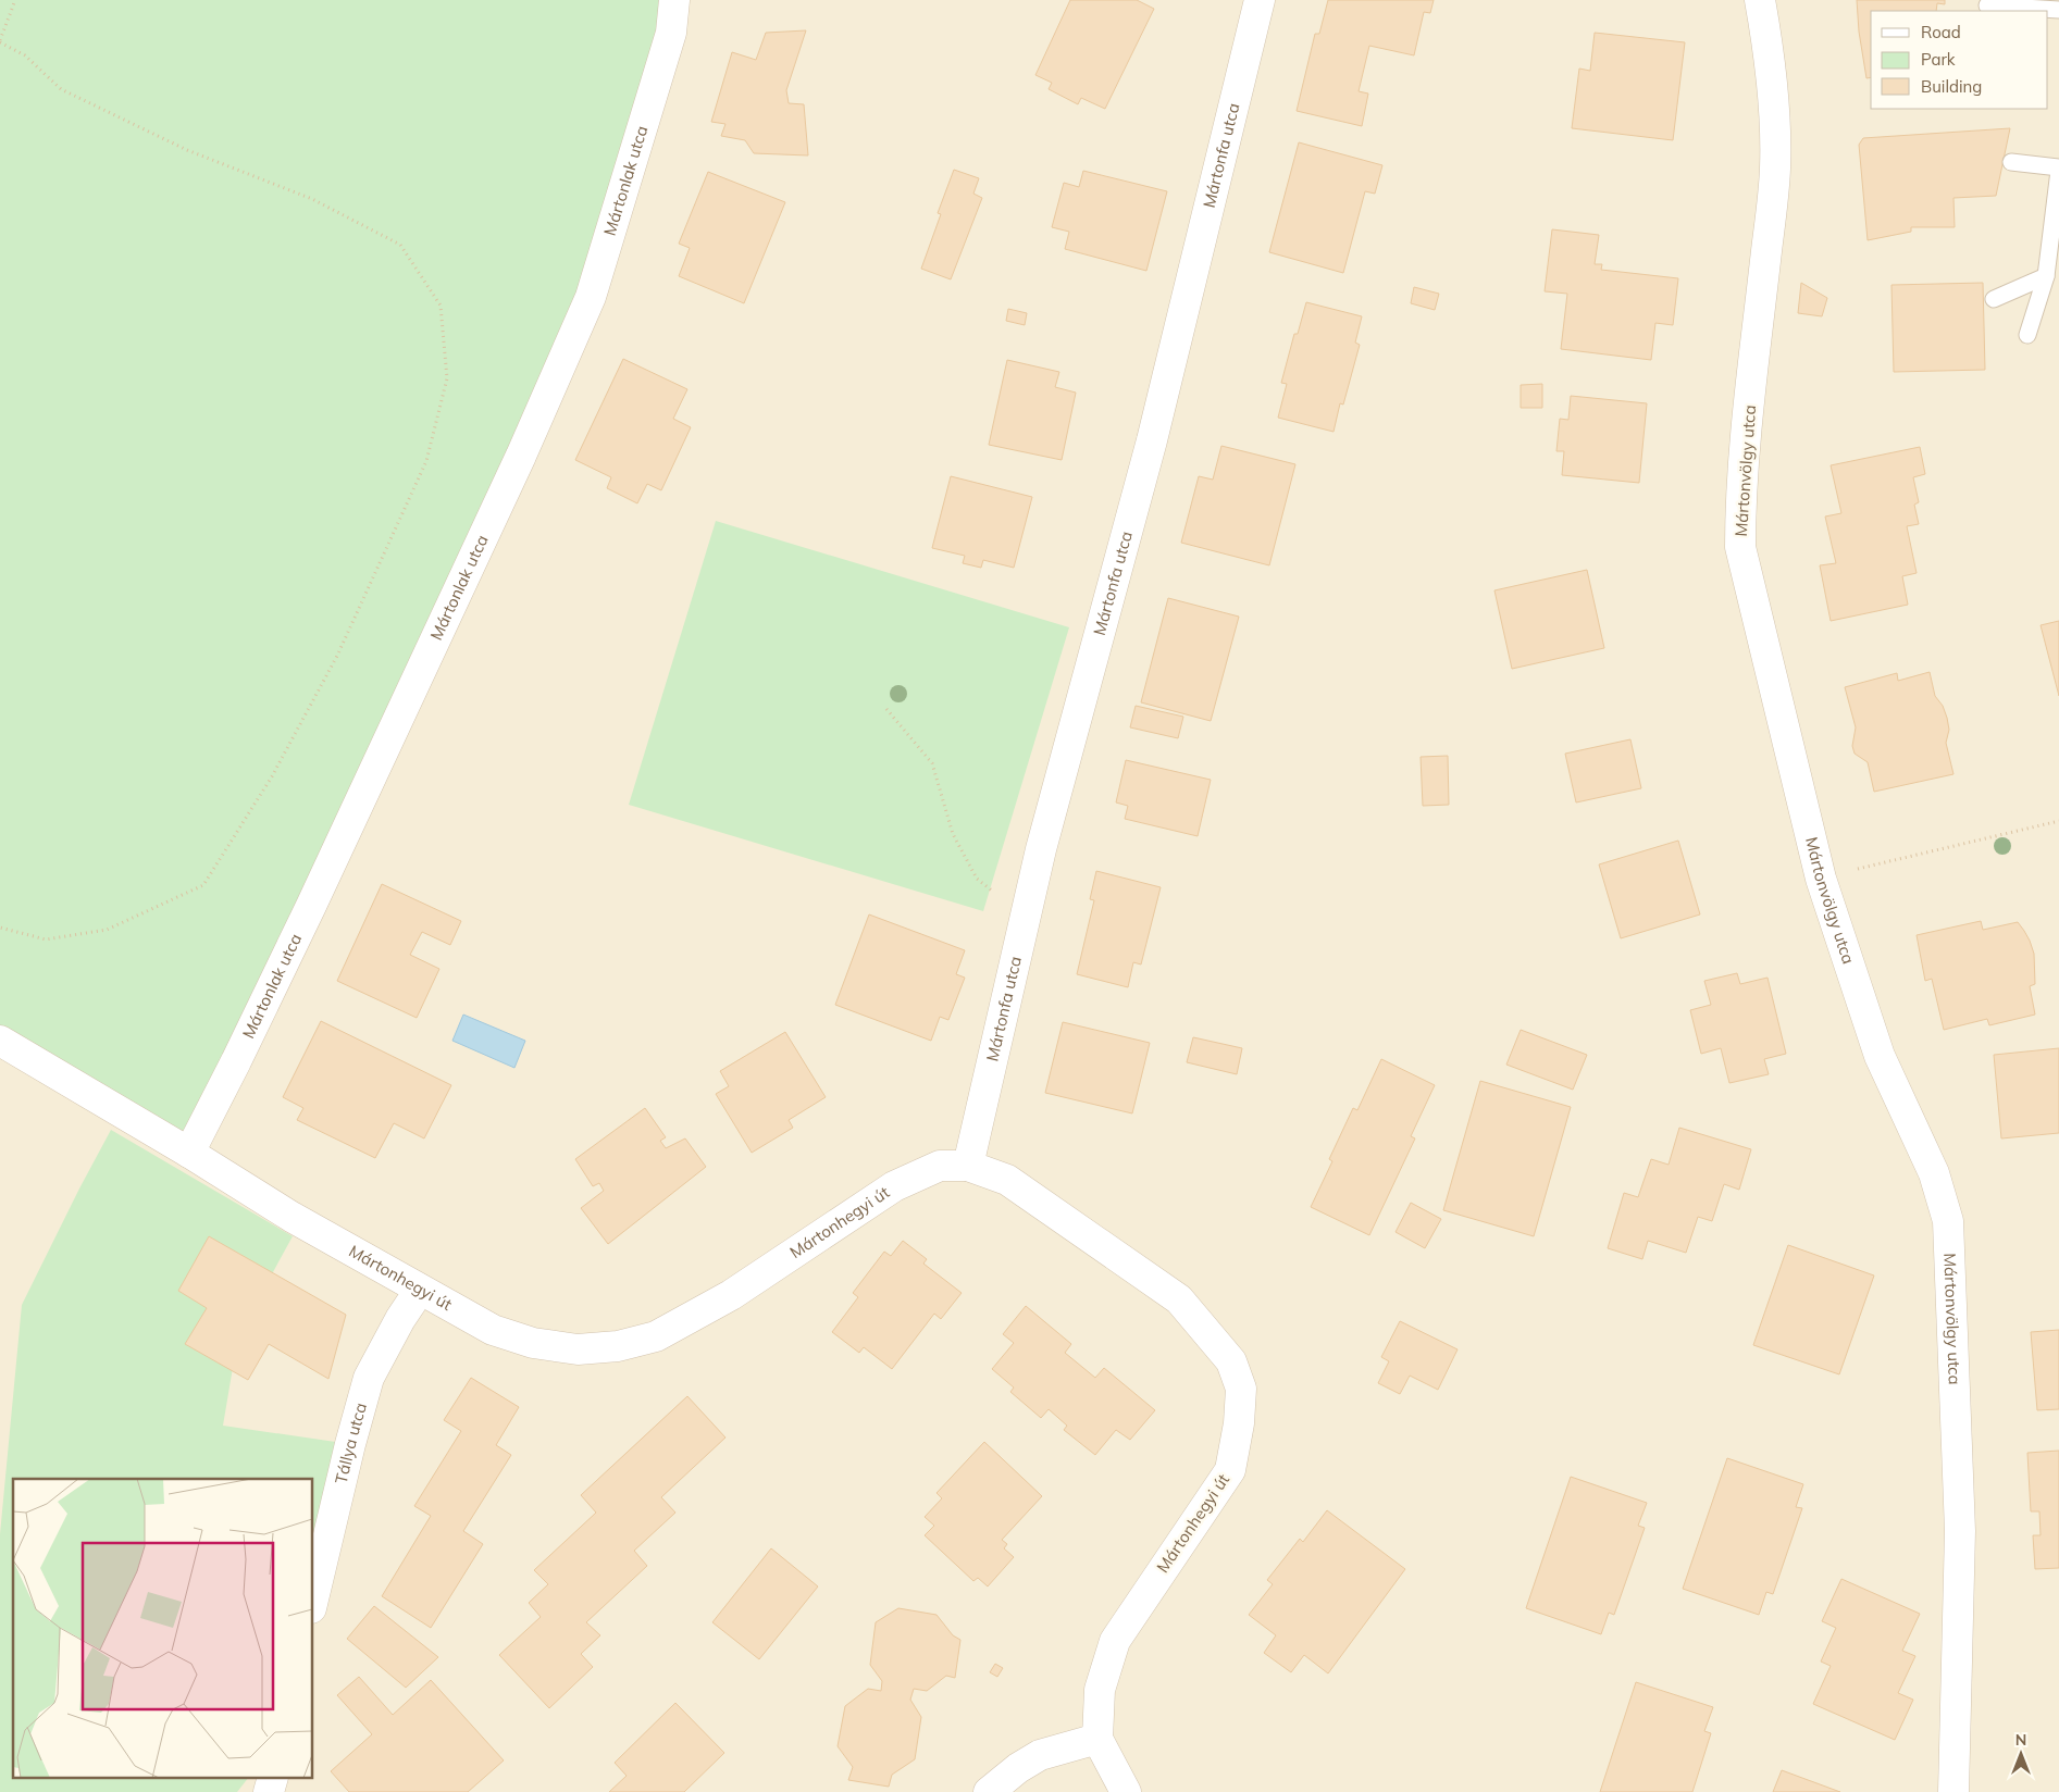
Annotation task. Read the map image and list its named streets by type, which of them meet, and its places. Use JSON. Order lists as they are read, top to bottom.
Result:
{
  "streets": {
    "street": [
      "Mártonfa utca",
      "Mártonlak utca",
      "Mártonvölgy utca",
      "Mártonhegyi út",
      "Tállya utca"
    ]
  },
  "crossings": [
    ["Mártonfa utca", "Mártonhegyi út"],
    ["Mártonlak utca", "Mártonhegyi út"],
    ["Mártonhegyi út", "Tállya utca"]
  ],
  "legend": ["Road", "Park", "Building"],
  "north": "top"
}
